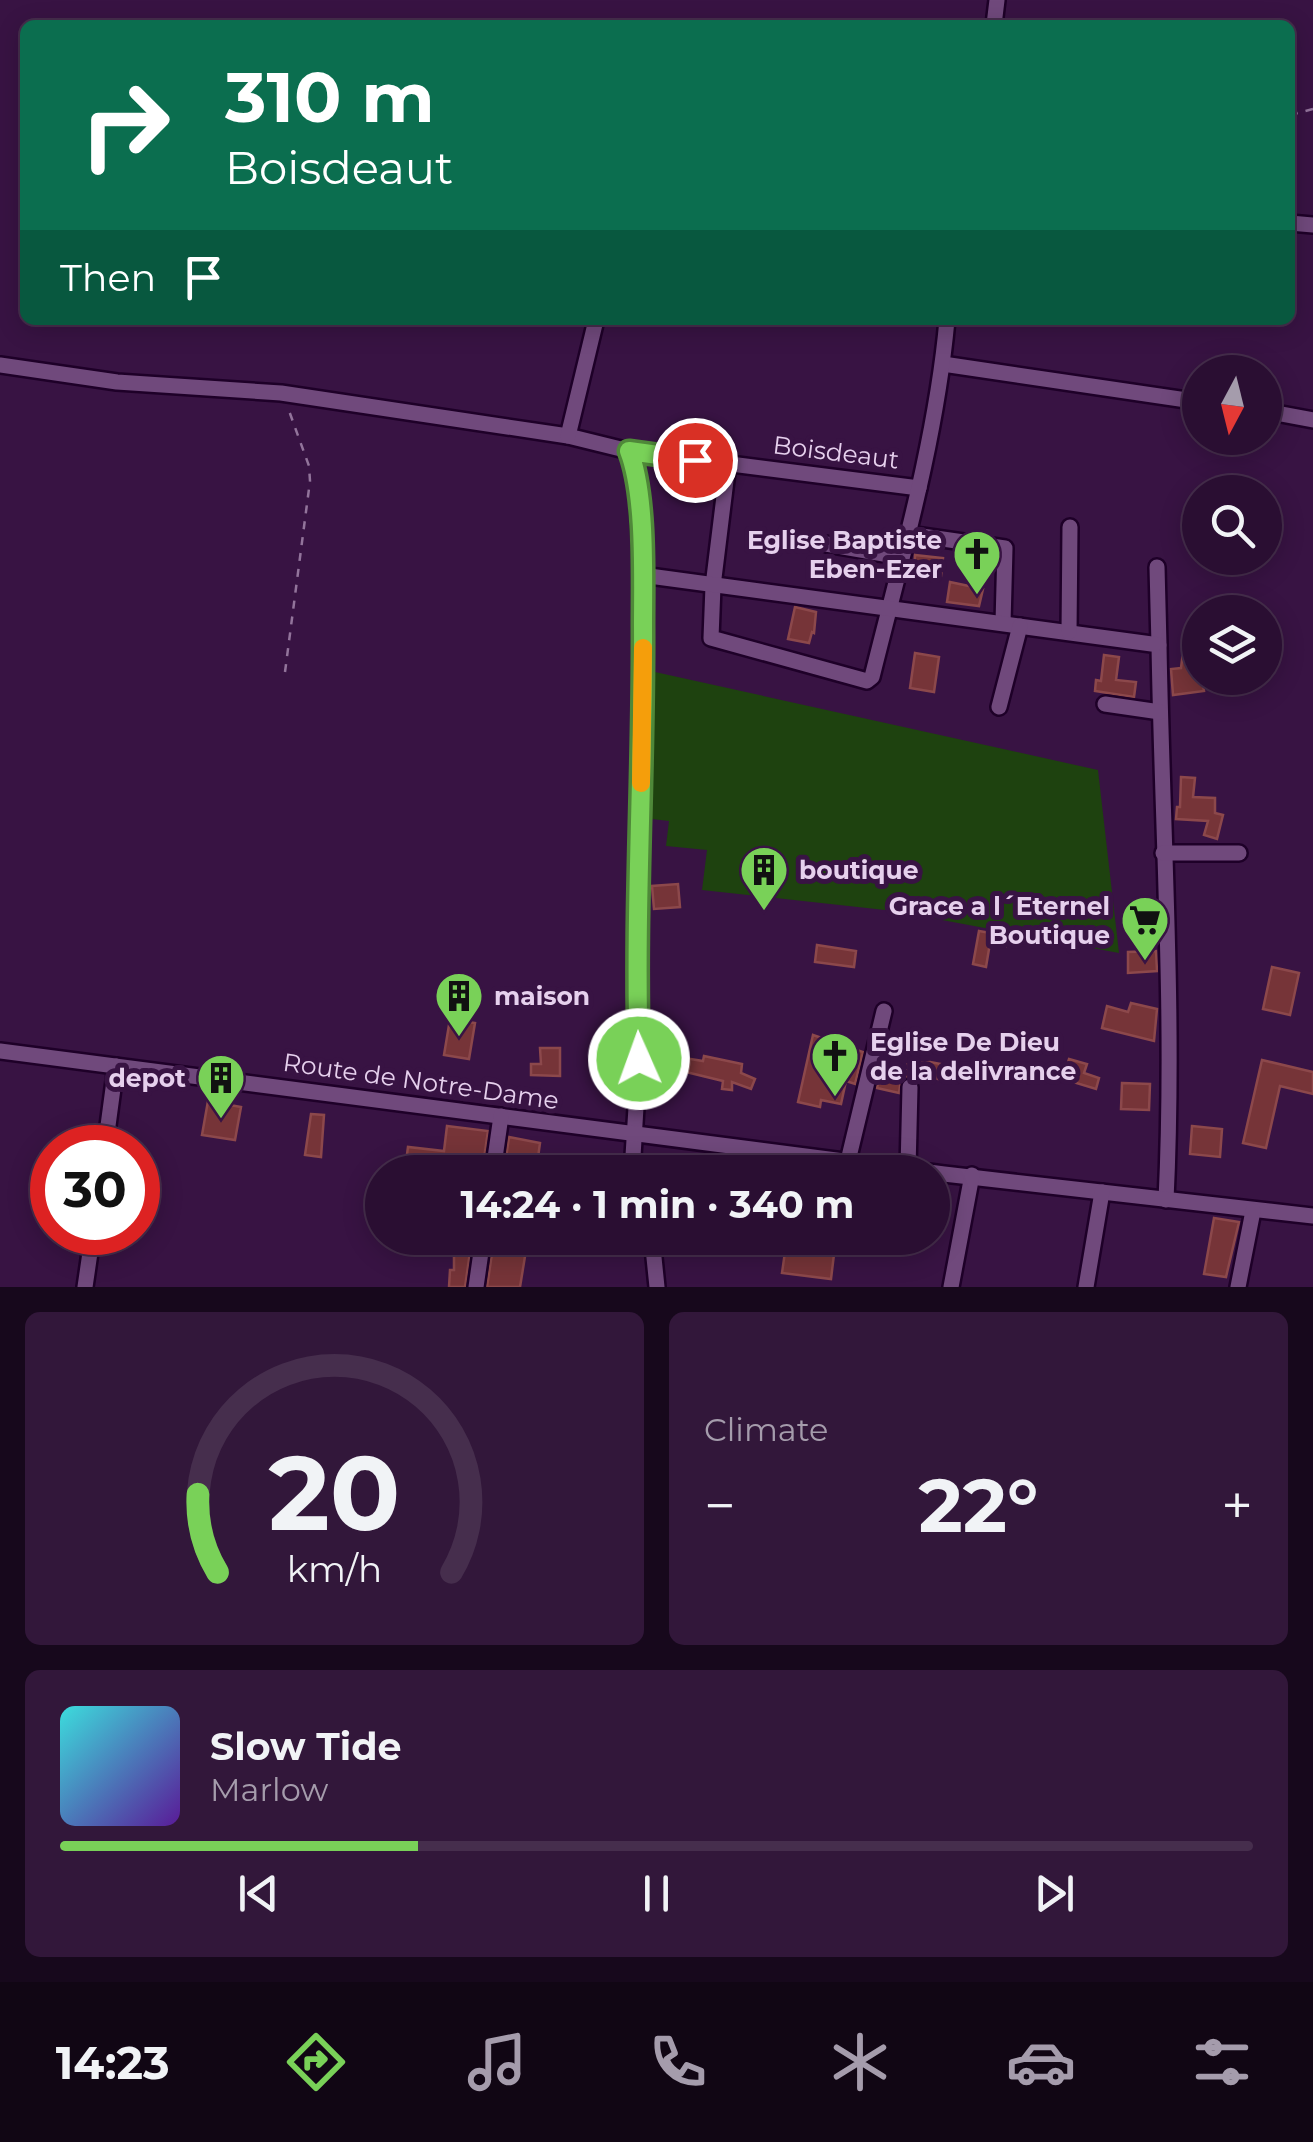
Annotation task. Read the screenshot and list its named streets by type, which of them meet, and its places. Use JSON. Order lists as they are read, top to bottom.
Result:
{
  "streets": {
    "street": ["Boisdeaut", "Route de Notre-Dame"]
  },
  "places": {
    "church": ["Eglise Baptiste Eben-Ezer", "Eglise De Dieu de la delivrance"],
    "building": ["boutique", "maison", "depot"],
    "supermarket": ["Grace a l´Eternel Boutique"]
  },
  "north": "bottom",
  "page": {
    "turn": ["310 m", "Boisdeaut"],
    "then": "Then",
    "limit": "30",
    "trip": "14:24 · 1 min · 340 m",
    "tile": "Climate",
    "heat": ["−", "22°", "+"],
    "song": ["Slow Tide", "Marlow"],
    "tabs": "14:23",
    "gauge": ["20", "km/h"]
  }
}
